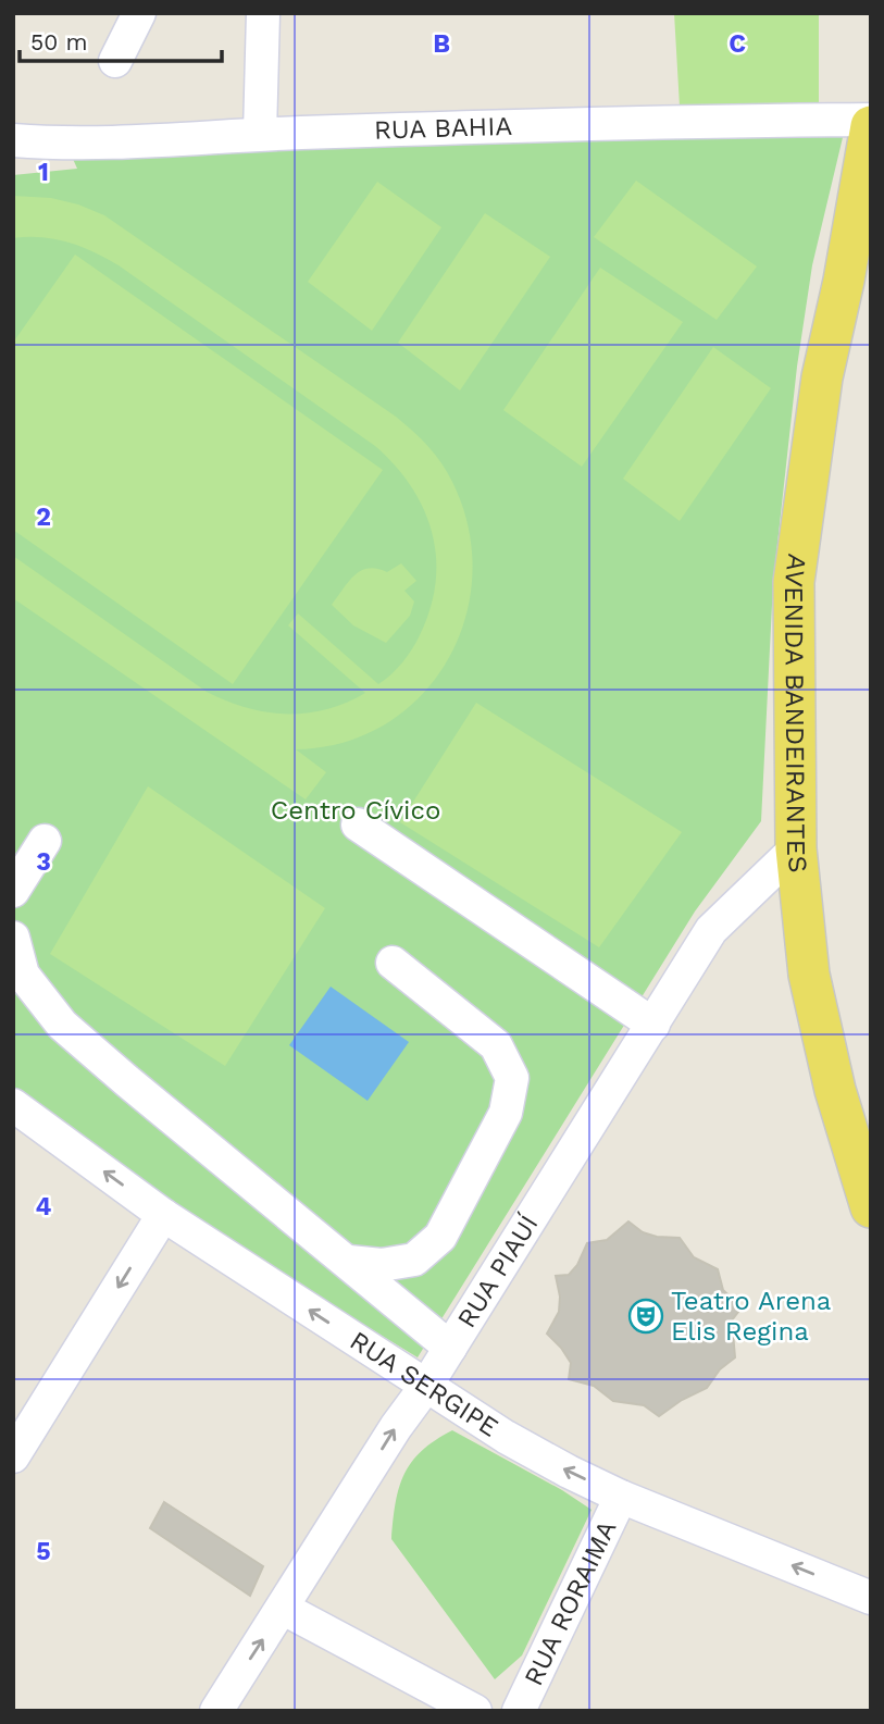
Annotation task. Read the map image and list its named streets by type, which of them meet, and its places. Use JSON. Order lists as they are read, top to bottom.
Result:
{
  "streets": {
    "main road": ["AVENIDA BANDEIRANTES"],
    "street": [
      "RUA BAHIA",
      "RUA PIAUÍ",
      "RUA SERGIPE",
      "RUA RORAIMA"
    ]
  },
  "crossings": [
    ["AVENIDA BANDEIRANTES", "RUA PIAUÍ"],
    ["RUA PIAUÍ", "RUA SERGIPE"],
    ["RUA SERGIPE", "RUA RORAIMA"]
  ],
  "one_way": ["RUA PIAUÍ"],
  "parks": ["Centro Cívico"],
  "places": {
    "theatre": ["Teatro Arena Elis Regina"]
  },
  "scale_bar": "50 m",
  "grid": {
    "columns": ["B", "C"],
    "rows": [
      "1",
      "2",
      "3",
      "4",
      "5"
    ]
  }
}
